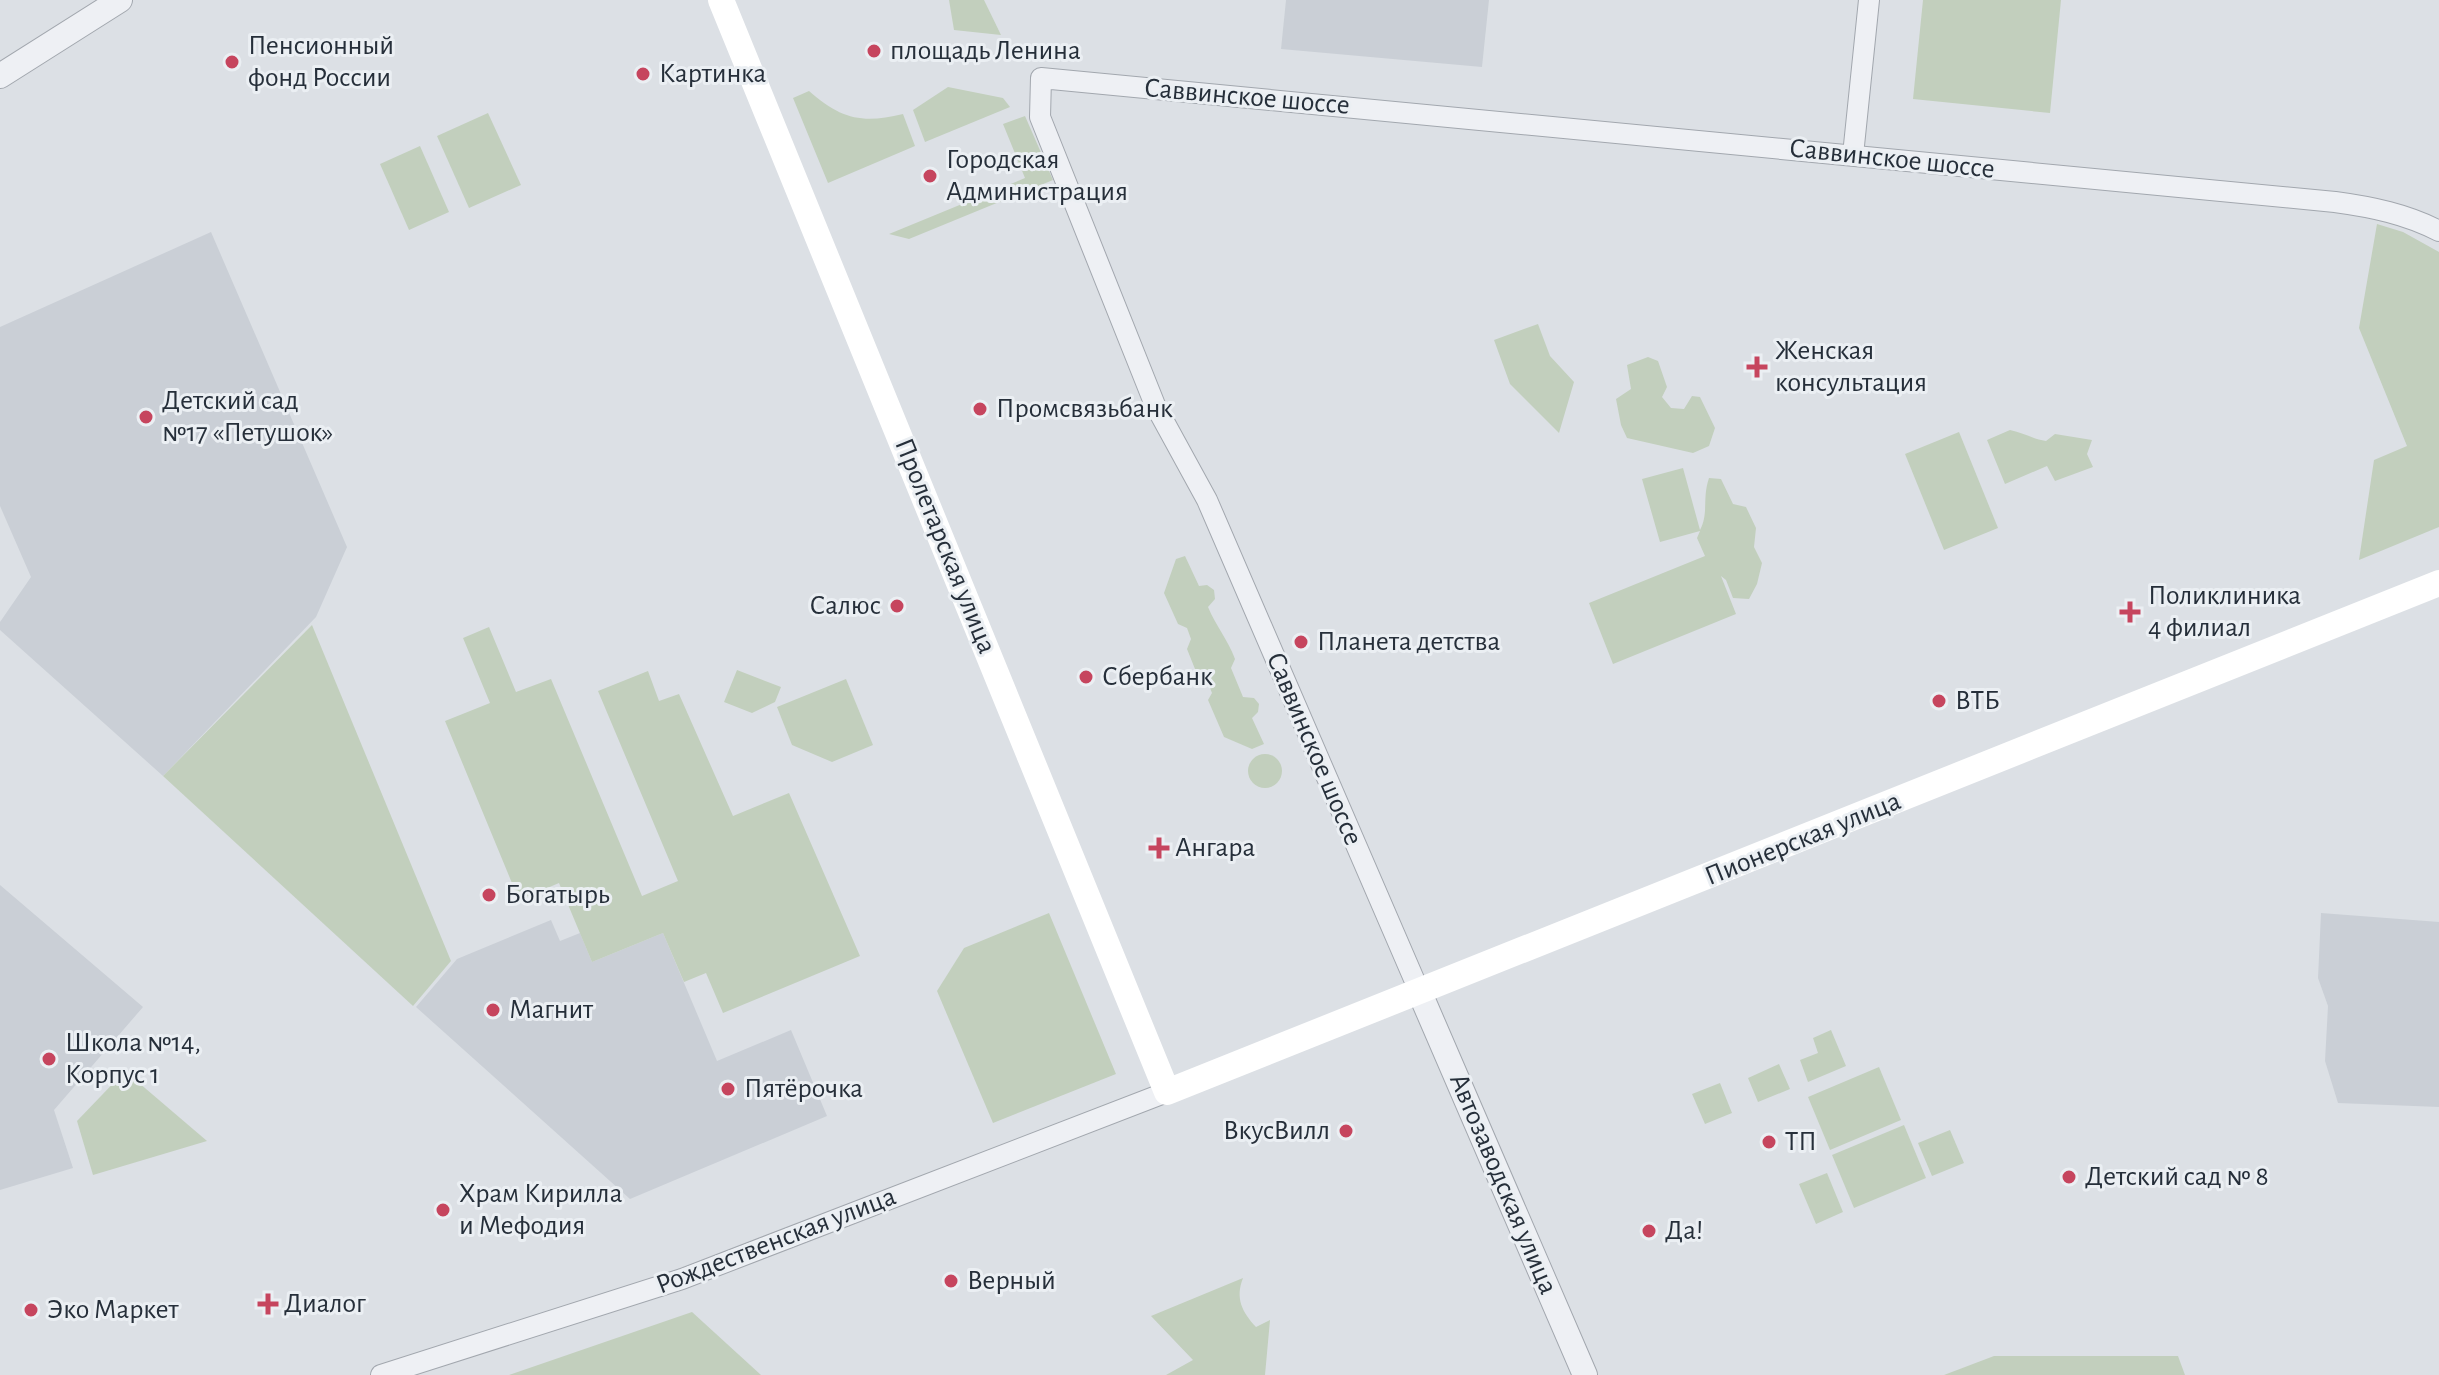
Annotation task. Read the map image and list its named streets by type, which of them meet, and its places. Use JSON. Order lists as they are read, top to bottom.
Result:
{
  "streets": {
    "main road": ["Пролетарская улица", "Пионерская улица"],
    "street": ["Саввинское шоссе", "Автозаводская улица", "Рождественская улица"]
  },
  "crossings": [
    ["Саввинское шоссе", "Пионерская улица"],
    ["Саввинское шоссе", "Автозаводская улица"],
    ["Пролетарская улица", "Пионерская улица"],
    ["Пролетарская улица", "Рождественская улица"],
    ["Пионерская улица", "Автозаводская улица"],
    ["Пионерская улица", "Рождественская улица"]
  ],
  "places": {
    "other": [
      "площадь Ленина",
      "Пенсионный фонд России",
      "Картинка",
      "Городская Администрация",
      "Промсвязьбанк",
      "Детский сад №17 «Петушок»",
      "Салюс",
      "Планета детства",
      "Сбербанк",
      "ВТБ",
      "Богатырь",
      "Магнит",
      "Школа №14, Корпус 1",
      "Пятёрочка",
      "ВкусВилл",
      "ТП",
      "Детский сад № 8",
      "Храм Кирилла и Мефодия",
      "Да!",
      "Верный",
      "Эко Маркет"
    ],
    "health": [
      "Женская консультация",
      "Поликлиника 4 филиал",
      "Ангара",
      "Диалог"
    ]
  }
}
